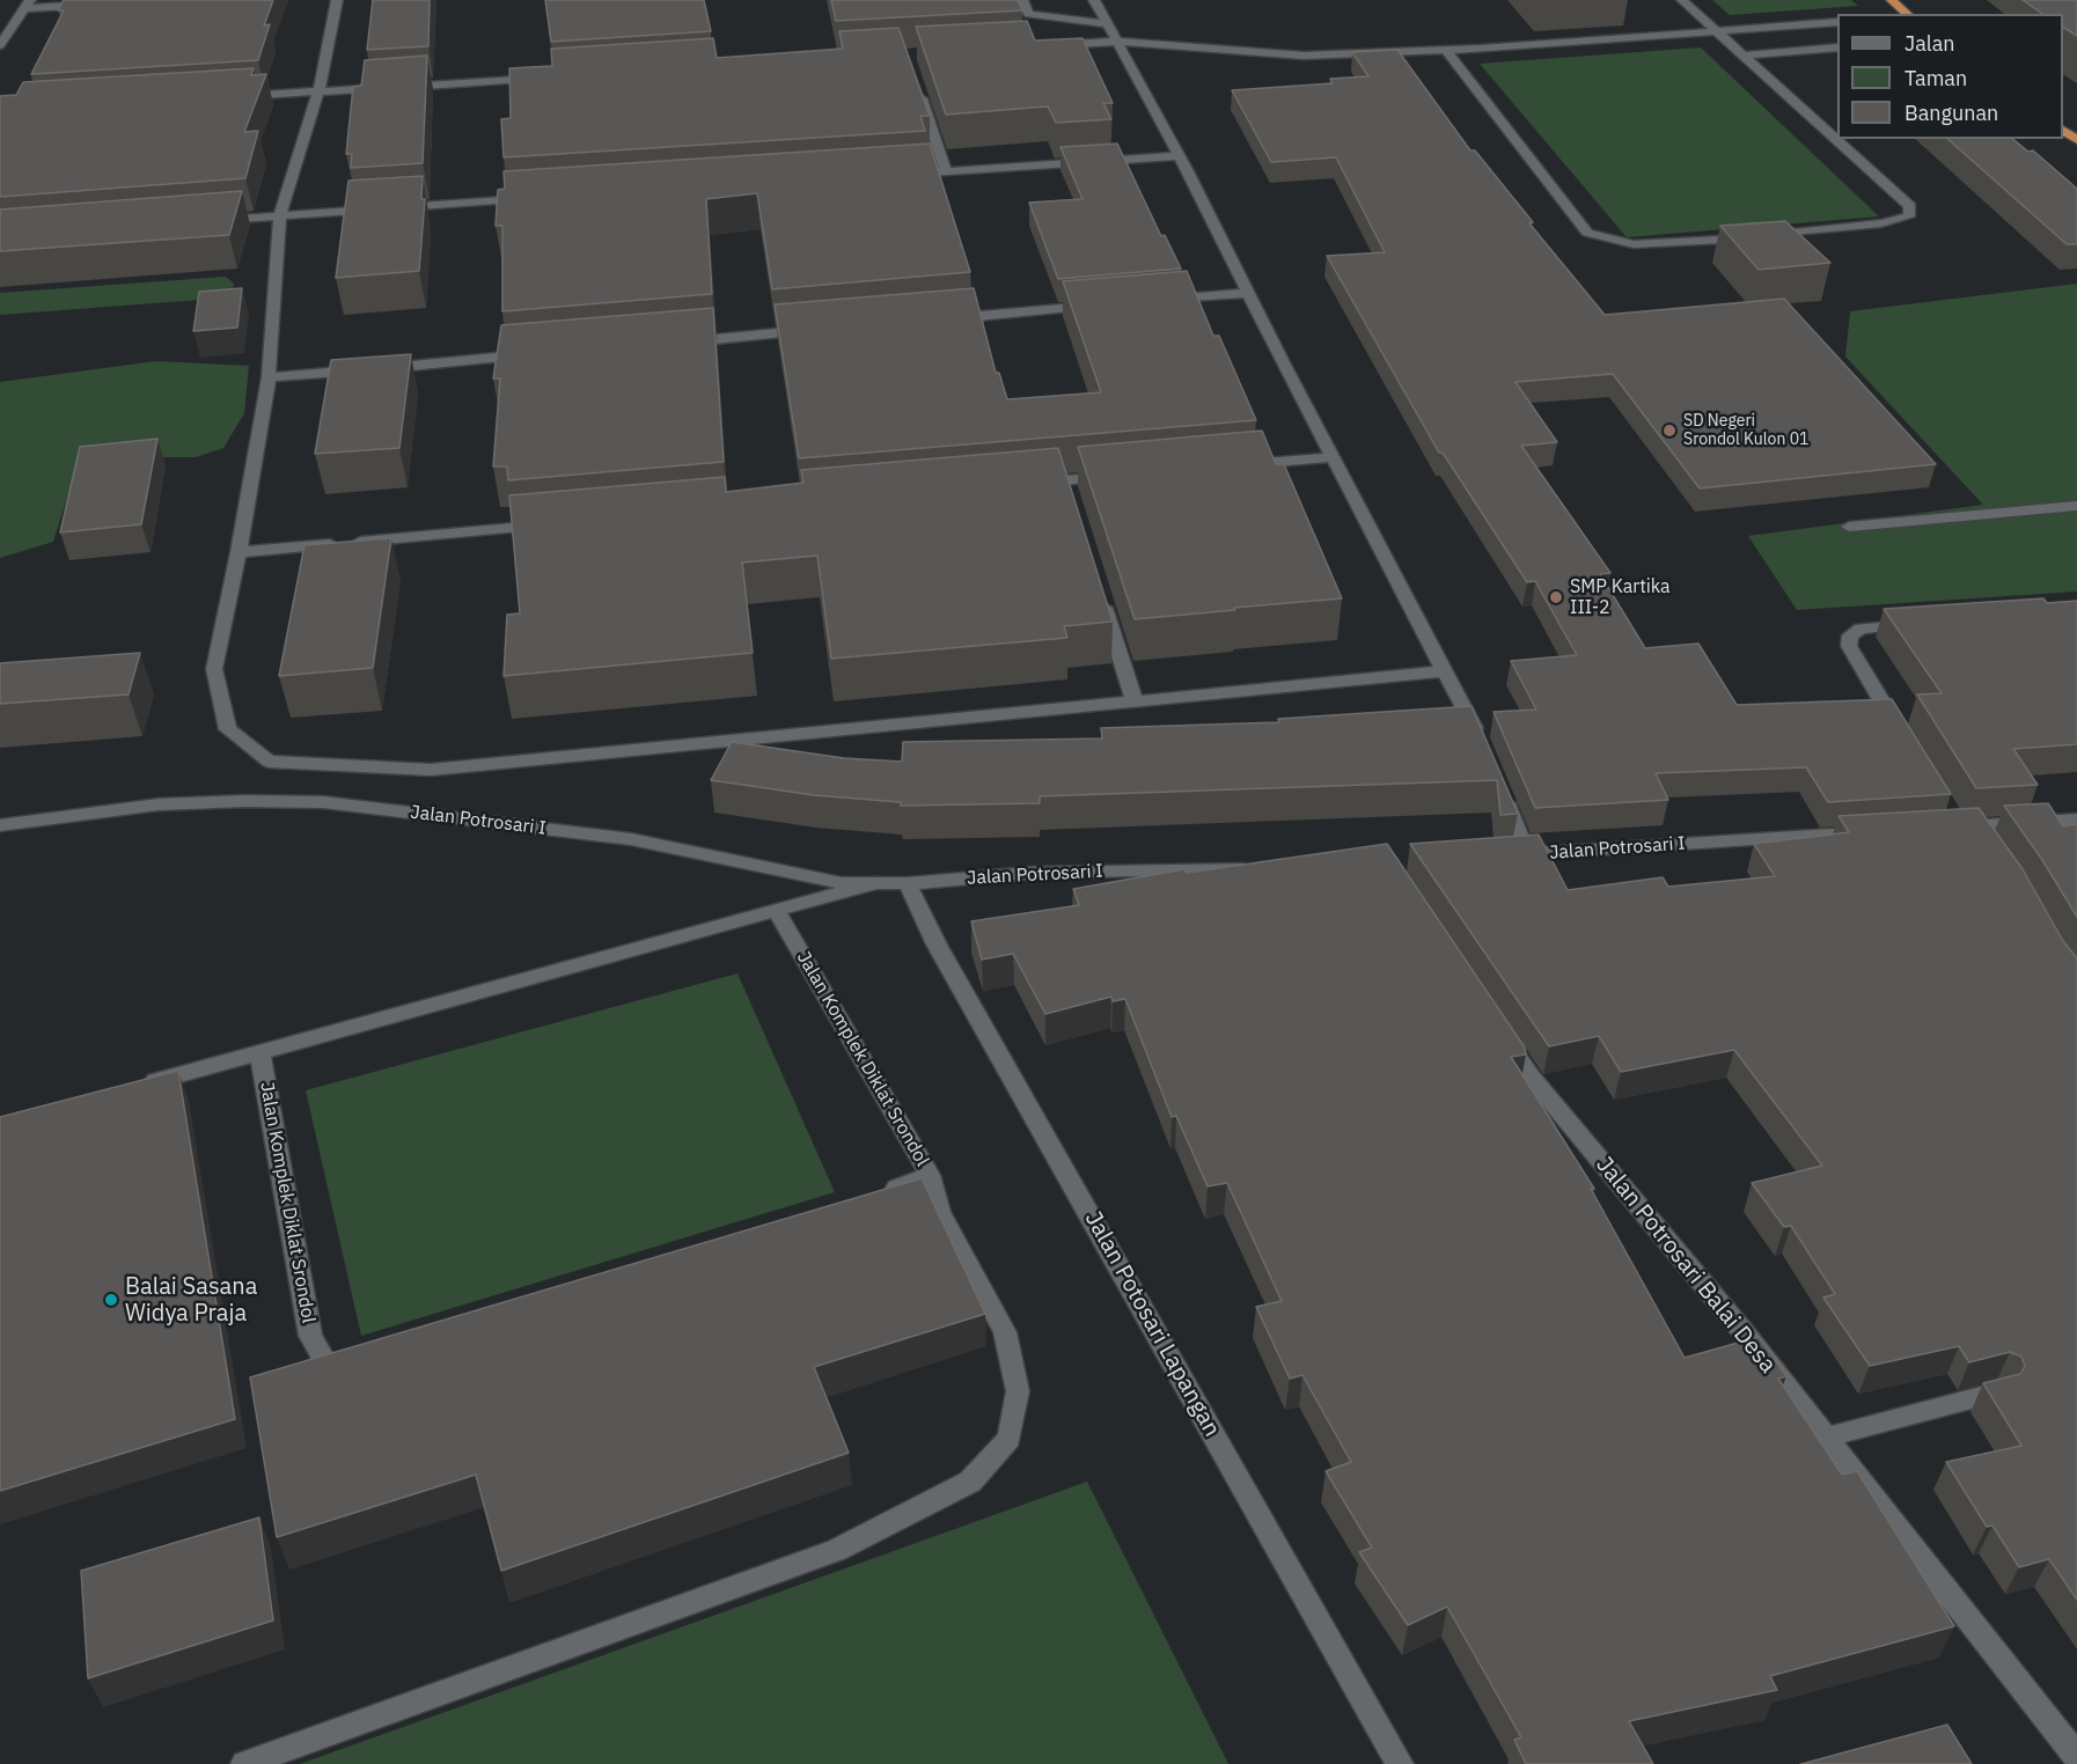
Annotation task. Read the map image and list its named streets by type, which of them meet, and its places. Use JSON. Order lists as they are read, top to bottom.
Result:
{
  "streets": {
    "street": [
      "Jalan Potrosari I",
      "Jalan Komplek Diklat Srondol",
      "Jalan Potrosari Balai Desa",
      "Jalan Potosari Lapangan"
    ]
  },
  "crossings": [
    ["Jalan Potrosari I", "Jalan Potosari Lapangan"]
  ],
  "places": ["SD Negeri Srondol Kulon 01", "SMP Kartika III-2", "Balai Sasana Widya Praja"],
  "legend": ["Jalan", "Taman", "Bangunan"]
}
